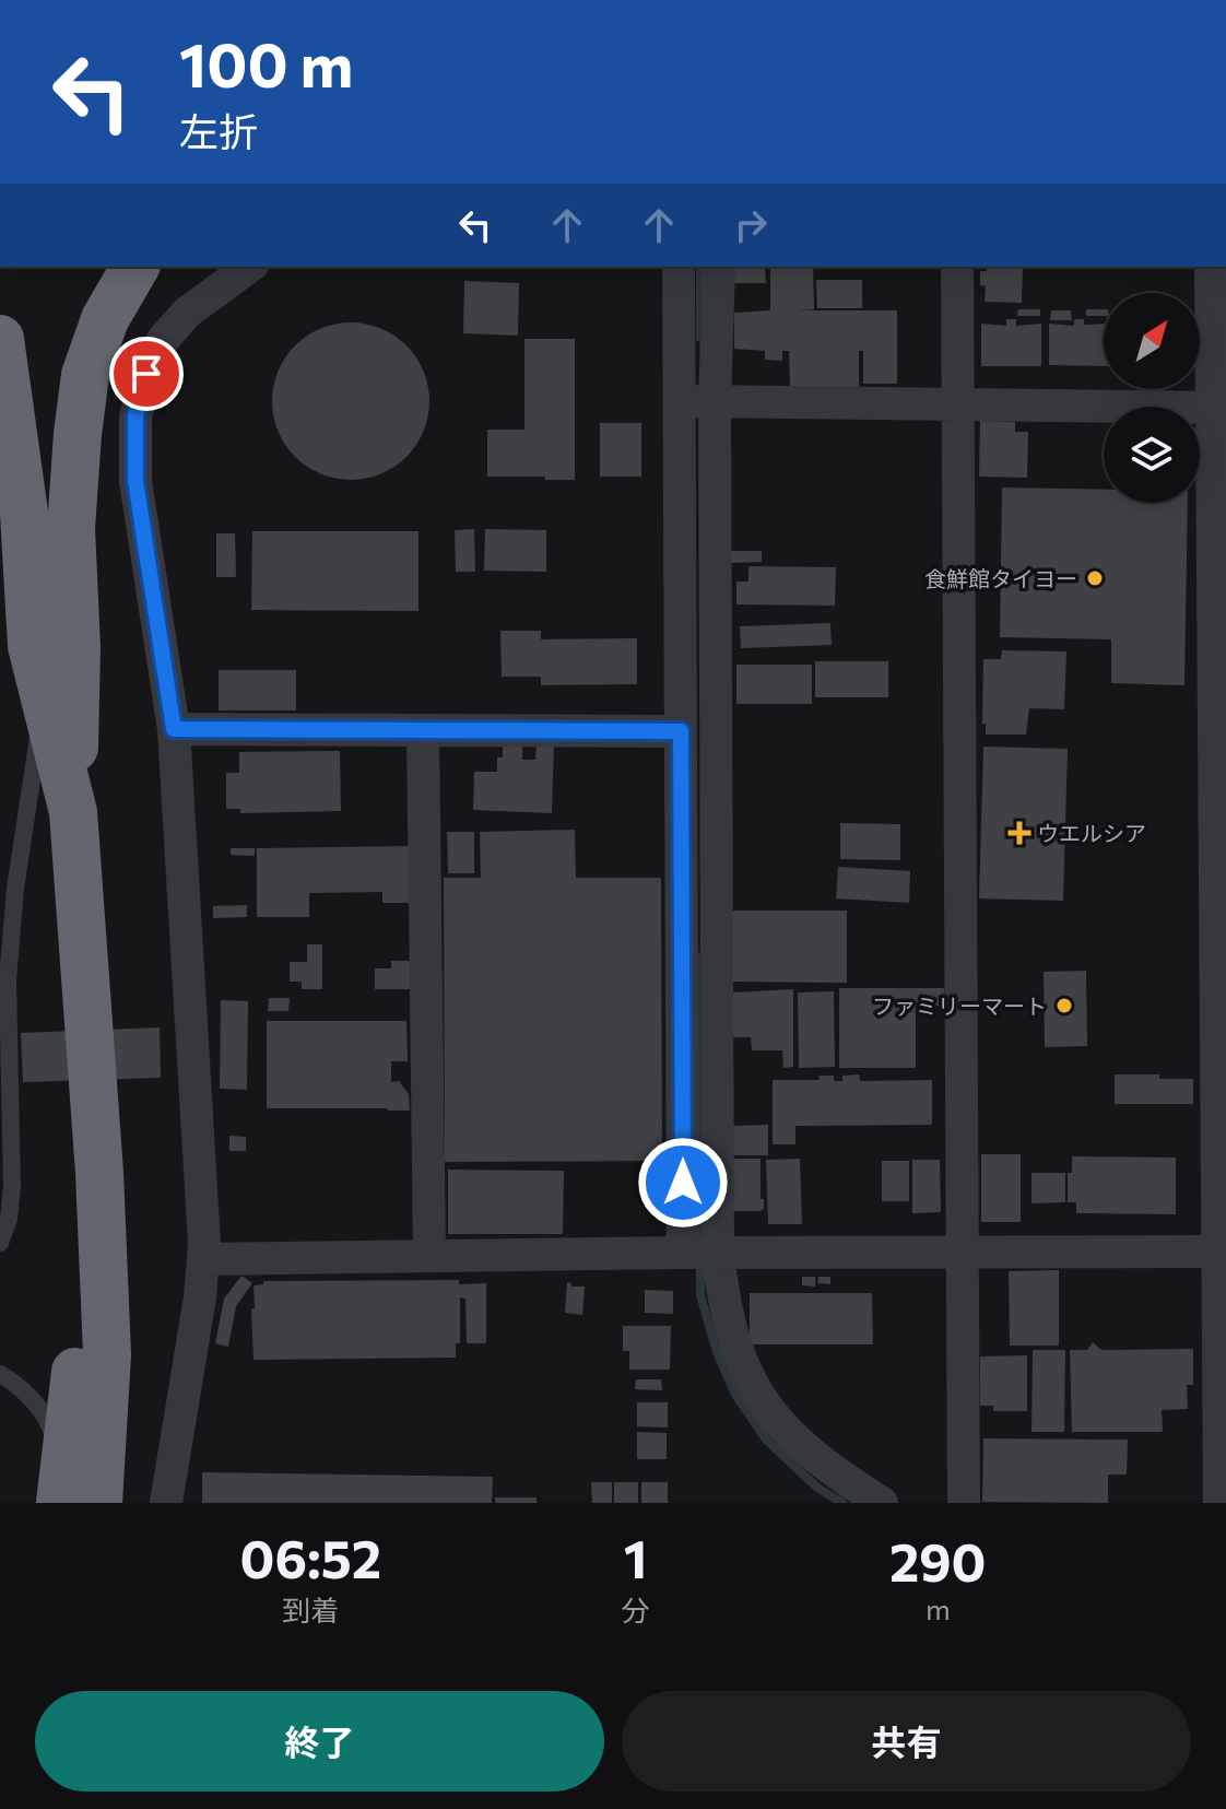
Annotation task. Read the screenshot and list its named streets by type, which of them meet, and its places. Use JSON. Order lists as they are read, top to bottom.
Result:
{
  "places": {
    "other": ["食鮮館タイヨー", "ファミリーマート"],
    "health": ["ウエルシア"]
  },
  "north": "top right",
  "page": {
    "turn": ["100 m", "左折"],
    "eta": [
      "06:52",
      "到着",
      "1",
      "分",
      "290",
      "m"
    ],
    "buttons": ["終了", "共有"]
  }
}
